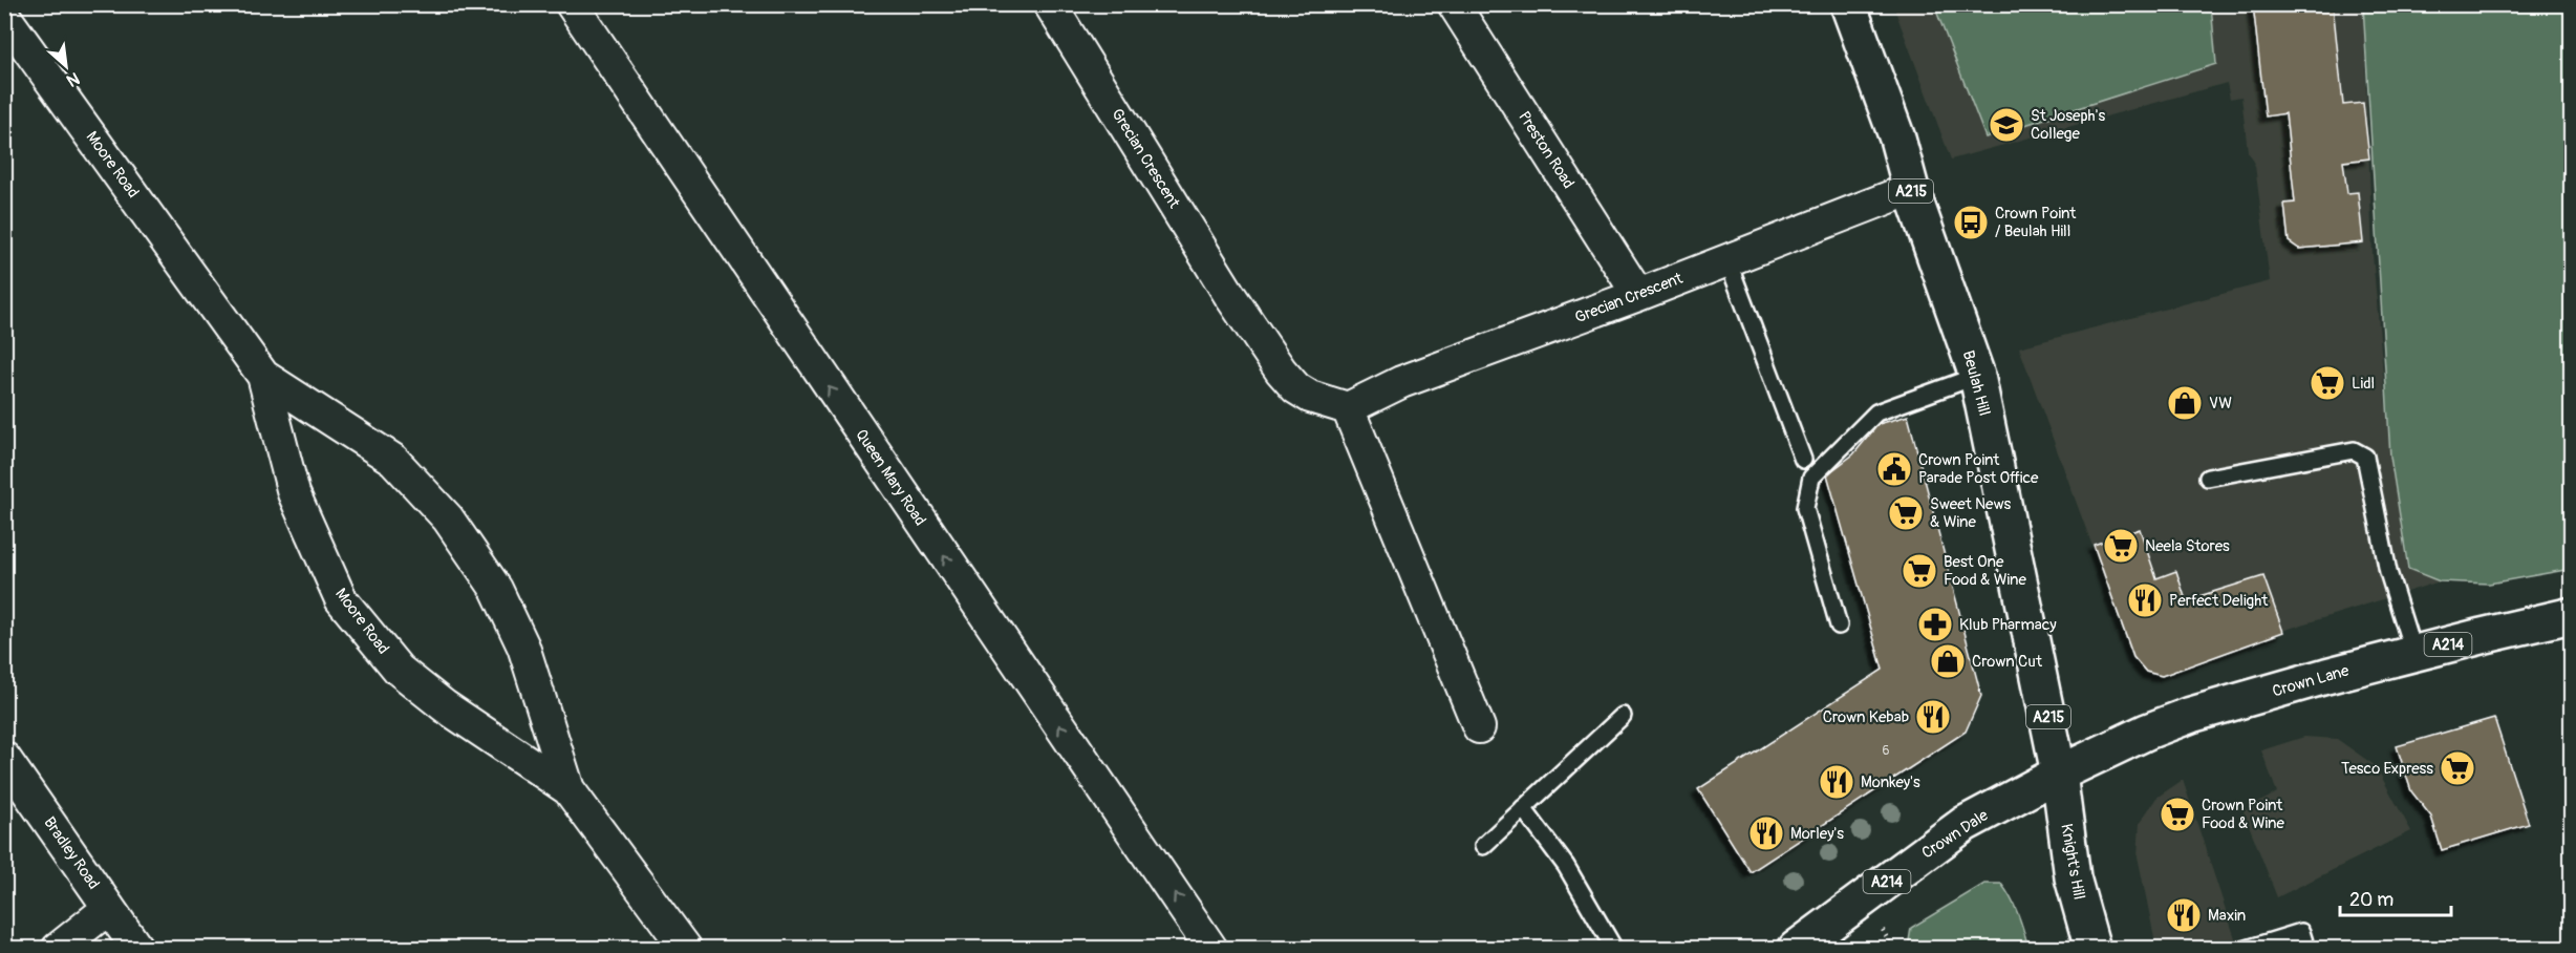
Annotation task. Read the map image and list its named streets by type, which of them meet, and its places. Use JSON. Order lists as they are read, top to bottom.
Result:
{
  "streets": {
    "main road": [
      "A215",
      "Beulah Hill",
      "A214",
      "Crown Lane",
      "Crown Dale",
      "Knight's Hill"
    ],
    "street": [
      "Preston Road",
      "Grecian Crescent",
      "Moore Road",
      "Queen Mary Road",
      "Bradley Road"
    ]
  },
  "crossings": [
    ["Preston Road", "Grecian Crescent"],
    ["Grecian Crescent", "Beulah Hill"],
    ["Beulah Hill", "Crown Lane"],
    ["Beulah Hill", "Crown Dale"],
    ["Beulah Hill", "Knight's Hill"],
    ["Crown Lane", "Crown Dale"],
    ["Crown Lane", "Knight's Hill"],
    ["Crown Dale", "Knight's Hill"]
  ],
  "one_way": ["Queen Mary Road"],
  "places": {
    "school or university": ["St Joseph's College"],
    "bus stop": ["Crown Point / Beulah Hill"],
    "supermarket": [
      "Lidl",
      "Sweet News & Wine",
      "Neela Stores",
      "Best One Food & Wine",
      "Tesco Express",
      "Crown Point Food & Wine"
    ],
    "shop": ["VW", "Crown Cut"],
    "public building": ["Crown Point Parade Post Office"],
    "restaurant": [
      "Perfect Delight",
      "Crown Kebab",
      "Monkey's",
      "Morley's",
      "Maxin"
    ],
    "pharmacy": ["Klub Pharmacy"]
  },
  "house_numbers": ["6"],
  "scale_bar": "20 m",
  "north": "bottom right"
}
